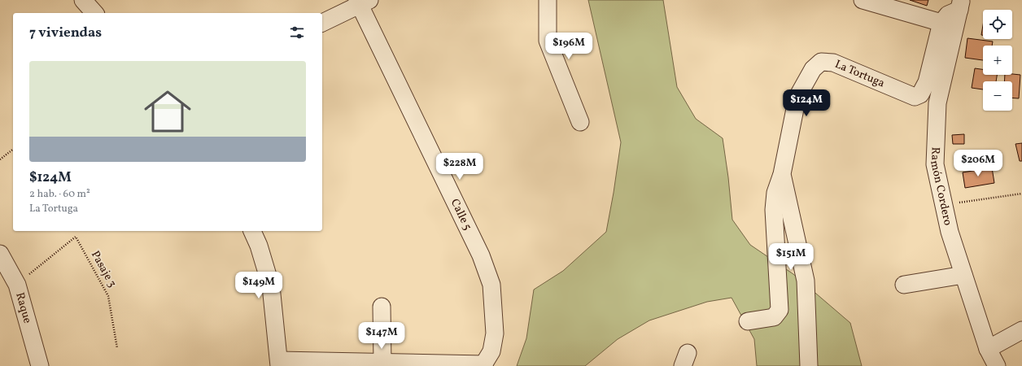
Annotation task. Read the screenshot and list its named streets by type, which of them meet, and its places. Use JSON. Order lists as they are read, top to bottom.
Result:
{
  "streets": {
    "street": [
      "La Tortuga",
      "Ramón Cordero",
      "Calle 5",
      "Raque"
    ],
    "path": ["Pasaje 3"]
  },
  "crossings": [
    ["Pasaje 3", "Raque"]
  ],
  "page": {
    "map_buttons": ["+", "−"],
    "heading": "7 viviendas",
    "price": [
      "$196M",
      "$124M",
      "$206M",
      "$228M",
      "$151M",
      "$149M",
      "$147M"
    ],
    "list": [
      {
        "name": "$124M",
        "note": "2 hab. · 60 m² · La Tortuga"
      }
    ]
  }
}
